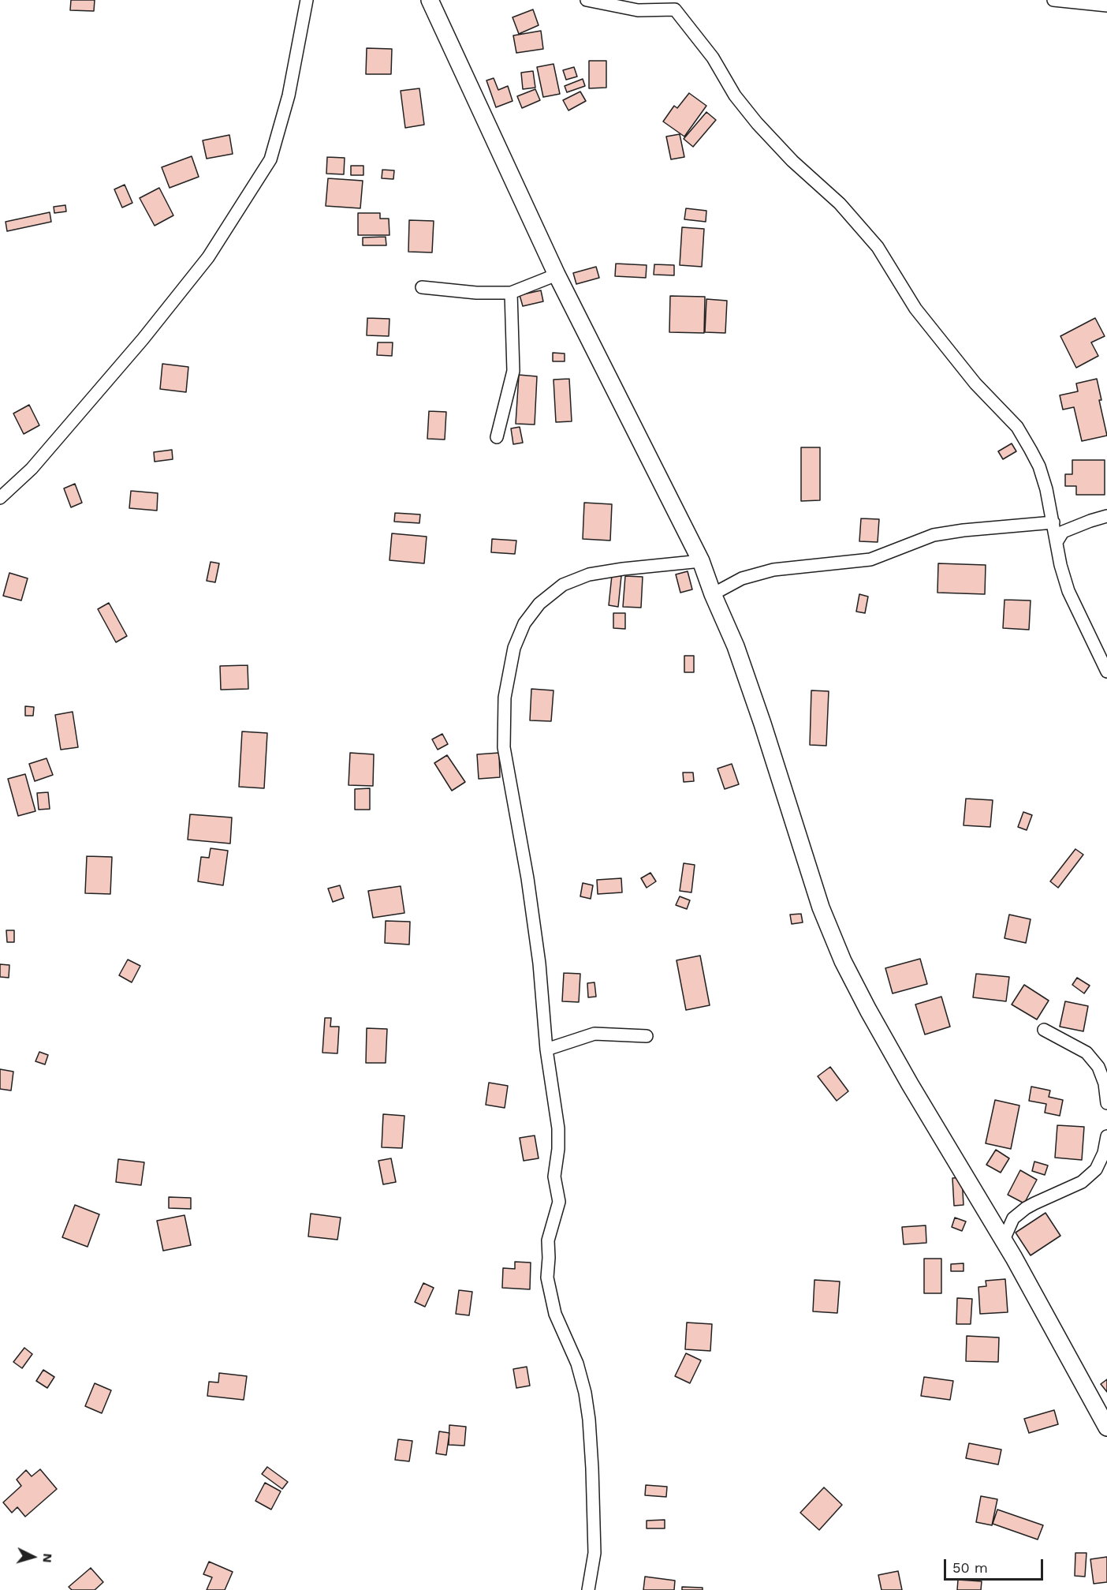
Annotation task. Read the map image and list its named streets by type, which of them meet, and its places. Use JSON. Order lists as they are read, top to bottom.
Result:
{
  "scale_bar": "50 m",
  "north": "right"
}
